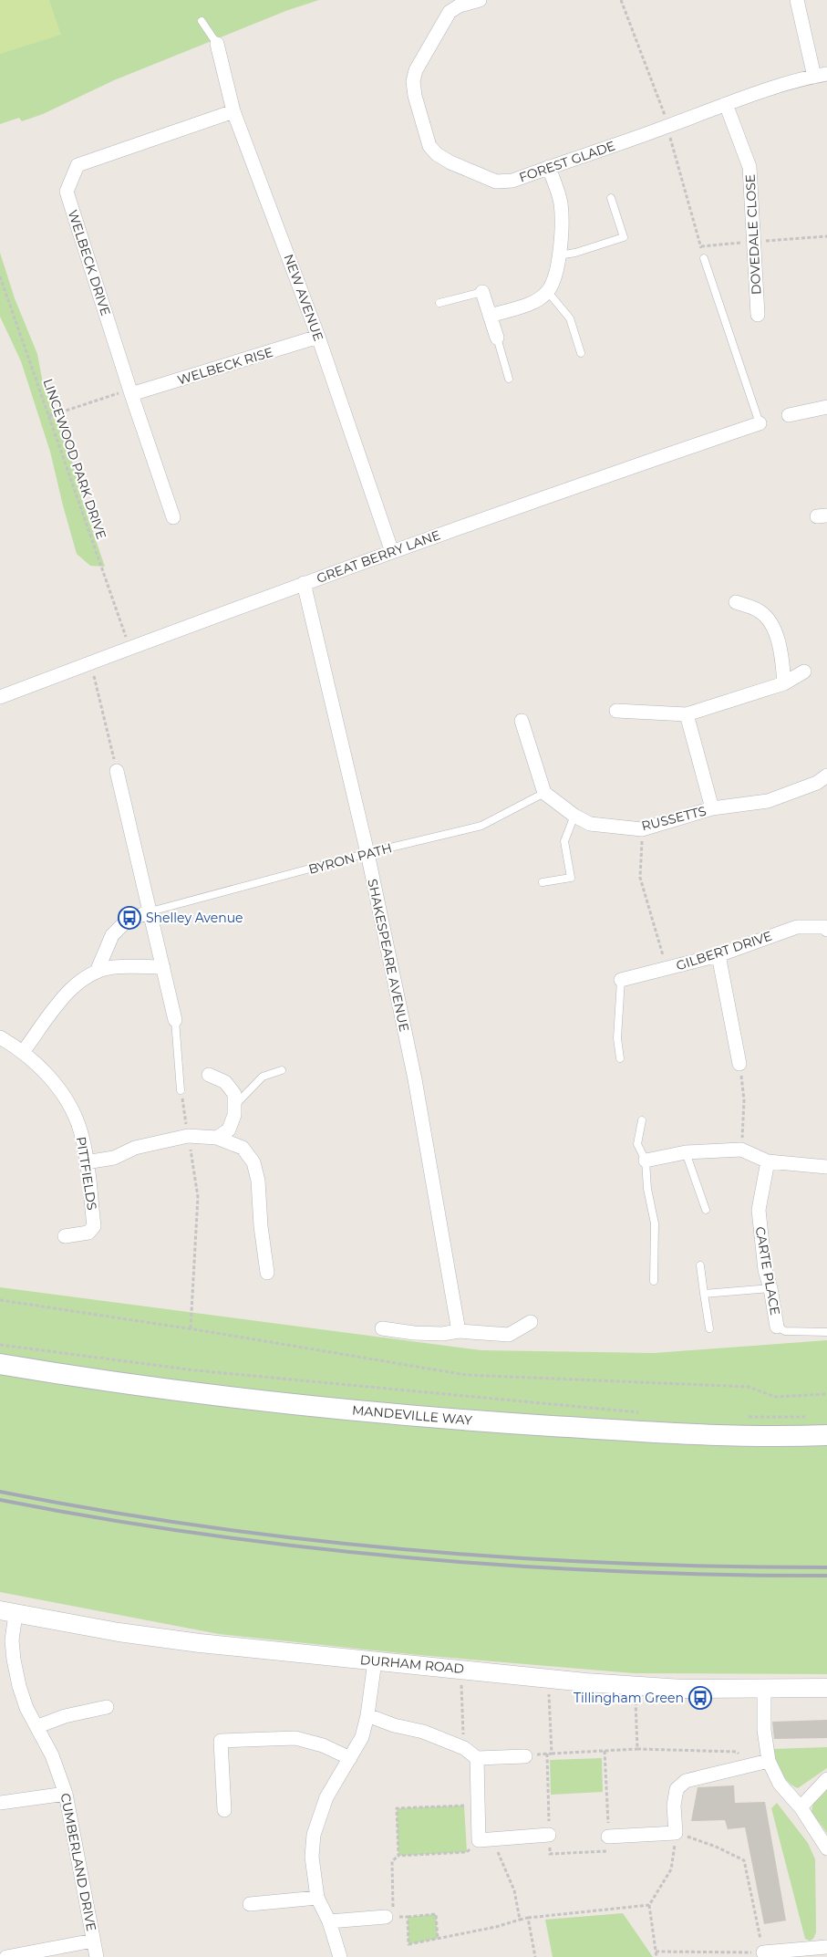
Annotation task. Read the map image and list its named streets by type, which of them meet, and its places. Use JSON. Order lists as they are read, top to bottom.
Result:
{
  "streets": {
    "main road": ["MANDEVILLE WAY"],
    "street": [
      "FOREST GLADE",
      "DOVEDALE CLOSE",
      "WELBECK DRIVE",
      "NEW AVENUE",
      "WELBECK RISE",
      "GREAT BERRY LANE",
      "RUSSETTS",
      "GILBERT DRIVE",
      "SHAKESPEARE AVENUE",
      "PITTFIELDS",
      "CARTE PLACE",
      "DURHAM ROAD",
      "CUMBERLAND DRIVE"
    ],
    "lane": ["BYRON PATH"],
    "path": ["LINCEWOOD PARK DRIVE"]
  },
  "crossings": [
    ["FOREST GLADE", "DOVEDALE CLOSE"],
    ["WELBECK DRIVE", "NEW AVENUE"],
    ["WELBECK DRIVE", "WELBECK RISE"],
    ["NEW AVENUE", "WELBECK RISE"],
    ["NEW AVENUE", "GREAT BERRY LANE"],
    ["LINCEWOOD PARK DRIVE", "GREAT BERRY LANE"],
    ["GREAT BERRY LANE", "SHAKESPEARE AVENUE"],
    ["RUSSETTS", "BYRON PATH"],
    ["BYRON PATH", "SHAKESPEARE AVENUE"],
    ["DURHAM ROAD", "CUMBERLAND DRIVE"]
  ],
  "places": {
    "bus stop": ["Shelley Avenue", "Tillingham Green"]
  }
}
